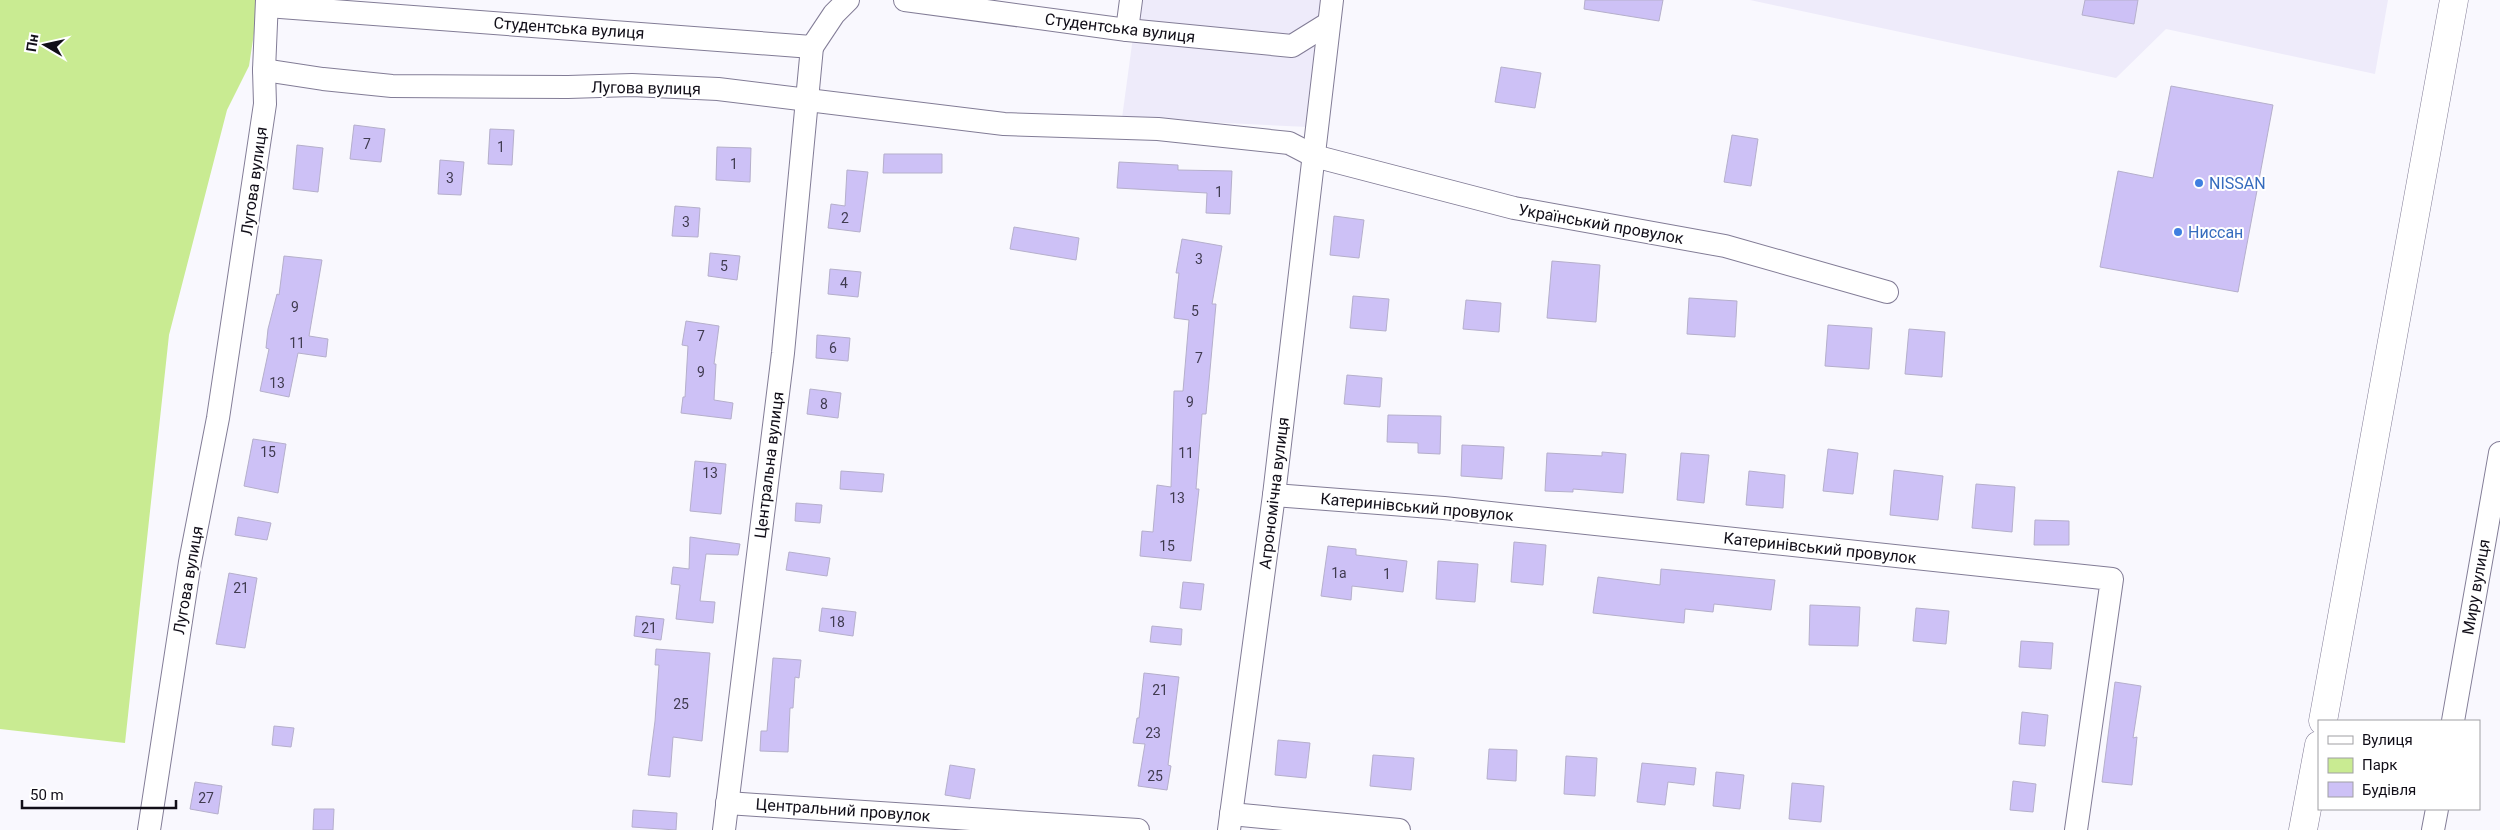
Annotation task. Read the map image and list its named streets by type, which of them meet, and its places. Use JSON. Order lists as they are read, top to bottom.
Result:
{
  "streets": {
    "street": [
      "Студентська вулиця",
      "Лугова вулиця",
      "Український провулок",
      "Центральна вулиця",
      "Агрономічна вулиця",
      "Катеринівський провулок",
      "Миру вулиця",
      "Центральний провулок"
    ]
  },
  "crossings": [
    ["Студентська вулиця", "Центральна вулиця"],
    ["Студентська вулиця", "Агрономічна вулиця"],
    ["Лугова вулиця", "Український провулок"],
    ["Лугова вулиця", "Центральна вулиця"],
    ["Лугова вулиця", "Агрономічна вулиця"],
    ["Український провулок", "Агрономічна вулиця"],
    ["Центральна вулиця", "Центральний провулок"],
    ["Агрономічна вулиця", "Катеринівський провулок"]
  ],
  "places": ["NISSAN", "Ниссан"],
  "house_numbers": [
    "7",
    "1",
    "1",
    "3",
    "1",
    "2",
    "3",
    "3",
    "5",
    "4",
    "9",
    "5",
    "7",
    "11",
    "6",
    "7",
    "9",
    "13",
    "9",
    "8",
    "15",
    "11",
    "13",
    "13",
    "15",
    "1а",
    "1",
    "21",
    "18",
    "21",
    "21",
    "25",
    "23",
    "25",
    "27"
  ],
  "legend": ["Вулиця", "Парк", "Будівля"],
  "scale_bar": "50 m",
  "north": "left"
}
